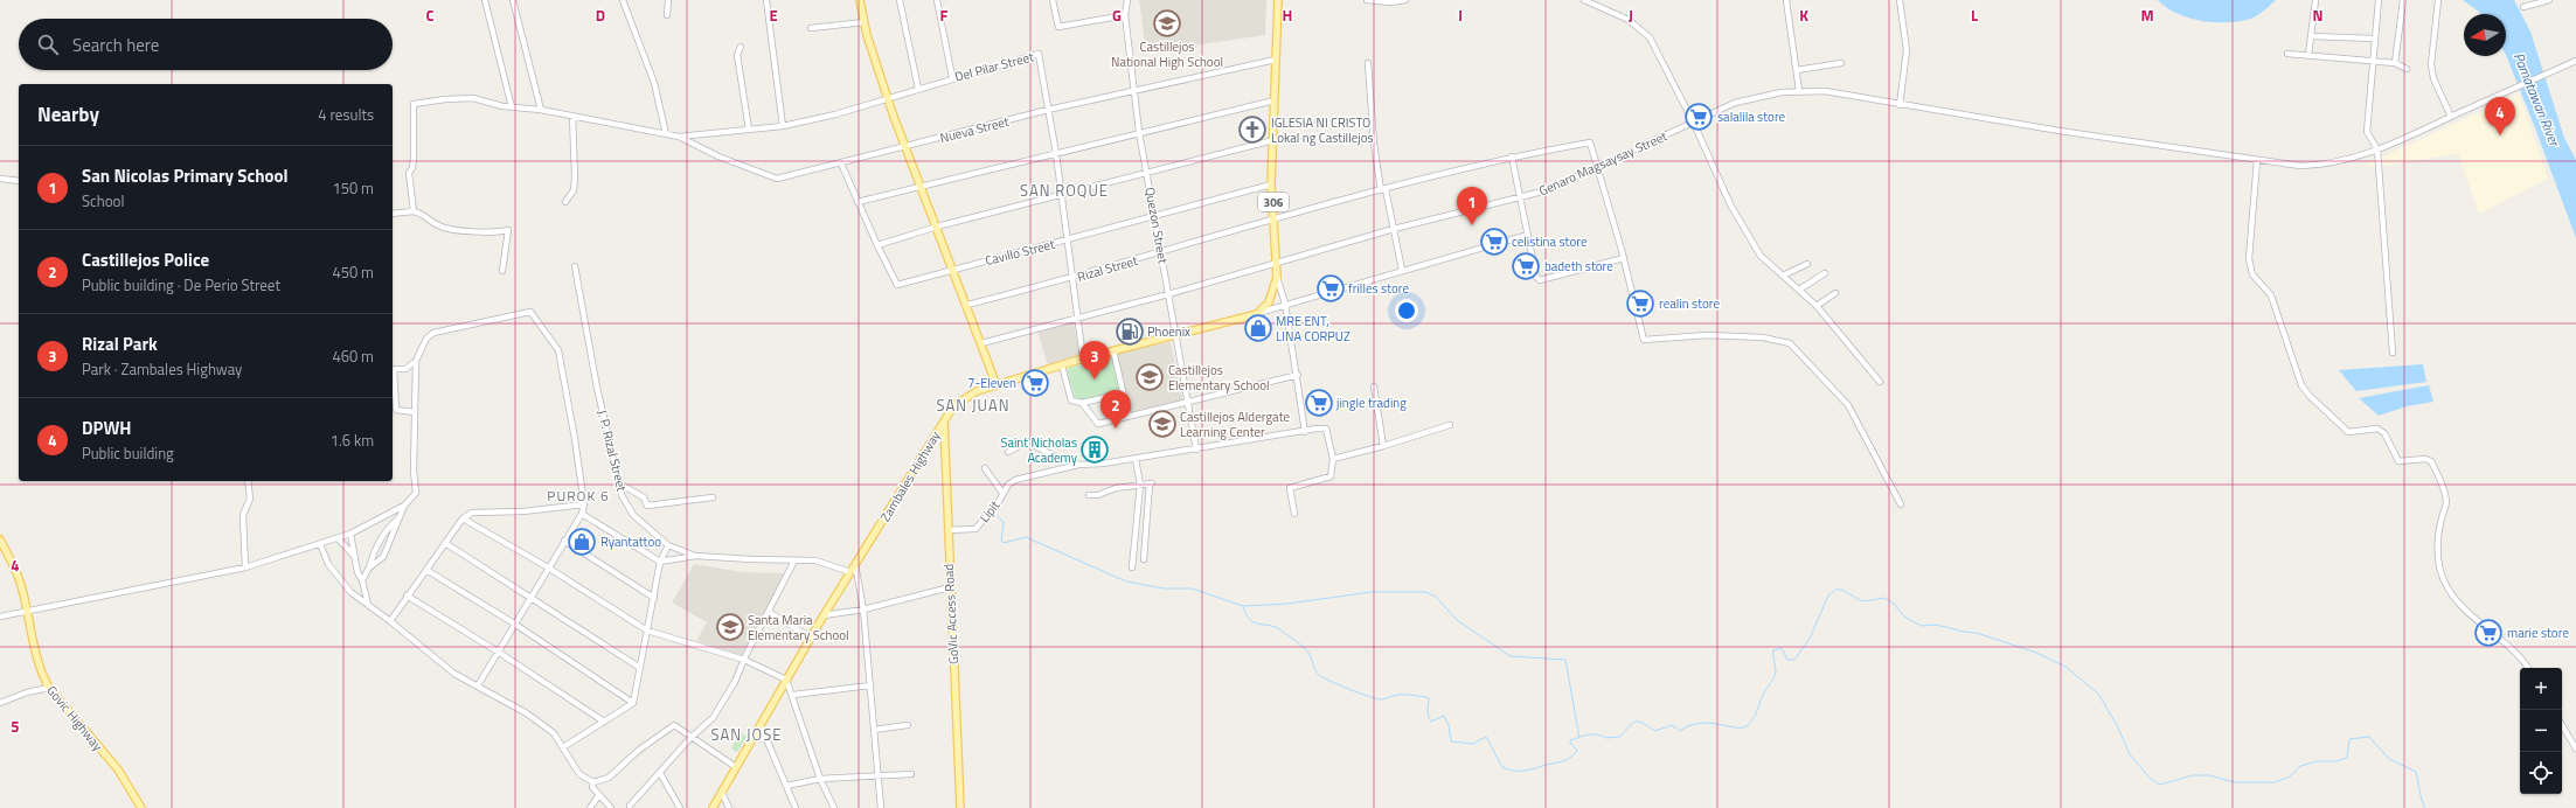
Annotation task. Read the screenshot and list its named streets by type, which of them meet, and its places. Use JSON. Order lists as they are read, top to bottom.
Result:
{
  "streets": {
    "main road": [
      "306",
      "Zambales Highway",
      "GoVic Access Road",
      "Govic Highway"
    ],
    "street": [
      "Del Pilar Street",
      "Nueva Street",
      "Genaro Magsaysay Street",
      "Quezon Street",
      "Cavillo Street",
      "Rizal Street",
      "J. P. Rizal Street",
      "Lipit"
    ]
  },
  "crossings": [
    ["Del Pilar Street", "Nueva Street"],
    ["Del Pilar Street", "Genaro Magsaysay Street"],
    ["Del Pilar Street", "Cavillo Street"],
    ["Del Pilar Street", "Rizal Street"],
    ["Del Pilar Street", "Zambales Highway"],
    ["Nueva Street", "306"],
    ["Nueva Street", "Quezon Street"],
    ["Nueva Street", "Cavillo Street"],
    ["Genaro Magsaysay Street", "306"],
    ["Genaro Magsaysay Street", "Quezon Street"],
    ["Genaro Magsaysay Street", "Rizal Street"],
    ["306", "Cavillo Street"],
    ["306", "Rizal Street"],
    ["306", "Zambales Highway"],
    ["Quezon Street", "Cavillo Street"],
    ["Quezon Street", "Rizal Street"],
    ["Quezon Street", "Zambales Highway"],
    ["J. P. Rizal Street", "Zambales Highway"],
    ["Zambales Highway", "GoVic Access Road"],
    ["Lipit", "GoVic Access Road"]
  ],
  "districts": [
    "SAN ROQUE",
    "SAN JUAN",
    "PUROK 6",
    "SAN JOSE"
  ],
  "water": ["Pamatawan River"],
  "places": {
    "school or university": [
      "Castillejos National High School",
      "Castillejos Elementary School",
      "Castillejos Aldergate Learning Center",
      "Santa Maria Elementary School"
    ],
    "supermarket": [
      "salalila store",
      "celistina store",
      "badeth store",
      "frilles store",
      "realin store",
      "7-Eleven",
      "jingle trading",
      "marie store"
    ],
    "church": ["IGLESIA NI CRISTO Lokal ng Castillejos"],
    "shop": ["MRE ENT, LINA CORPUZ", "Ryantattoo"],
    "fuel station": ["Phoenix"],
    "building": ["Saint Nicholas Academy"]
  },
  "north": "left",
  "page": {
    "search": "Search here",
    "heading": ["Nearby", "4 results"],
    "pins": [
      "4",
      "1",
      "3",
      "2"
    ],
    "list": [
      {
        "mark": "1",
        "name": "San Nicolas Primary School",
        "note": "School",
        "value": "150 m"
      },
      {
        "mark": "2",
        "name": "Castillejos Police",
        "note": "Public building · De Perio Street",
        "value": "450 m"
      },
      {
        "mark": "3",
        "name": "Rizal Park",
        "note": "Park · Zambales Highway",
        "value": "460 m"
      },
      {
        "mark": "4",
        "name": "DPWH",
        "note": "Public building",
        "value": "1.6 km"
      }
    ],
    "map_buttons": ["+", "−"]
  },
  "grid": {
    "columns": [
      "C",
      "D",
      "E",
      "F",
      "G",
      "H",
      "I",
      "J",
      "K",
      "L",
      "M",
      "N"
    ],
    "rows": ["4", "5"]
  }
}
